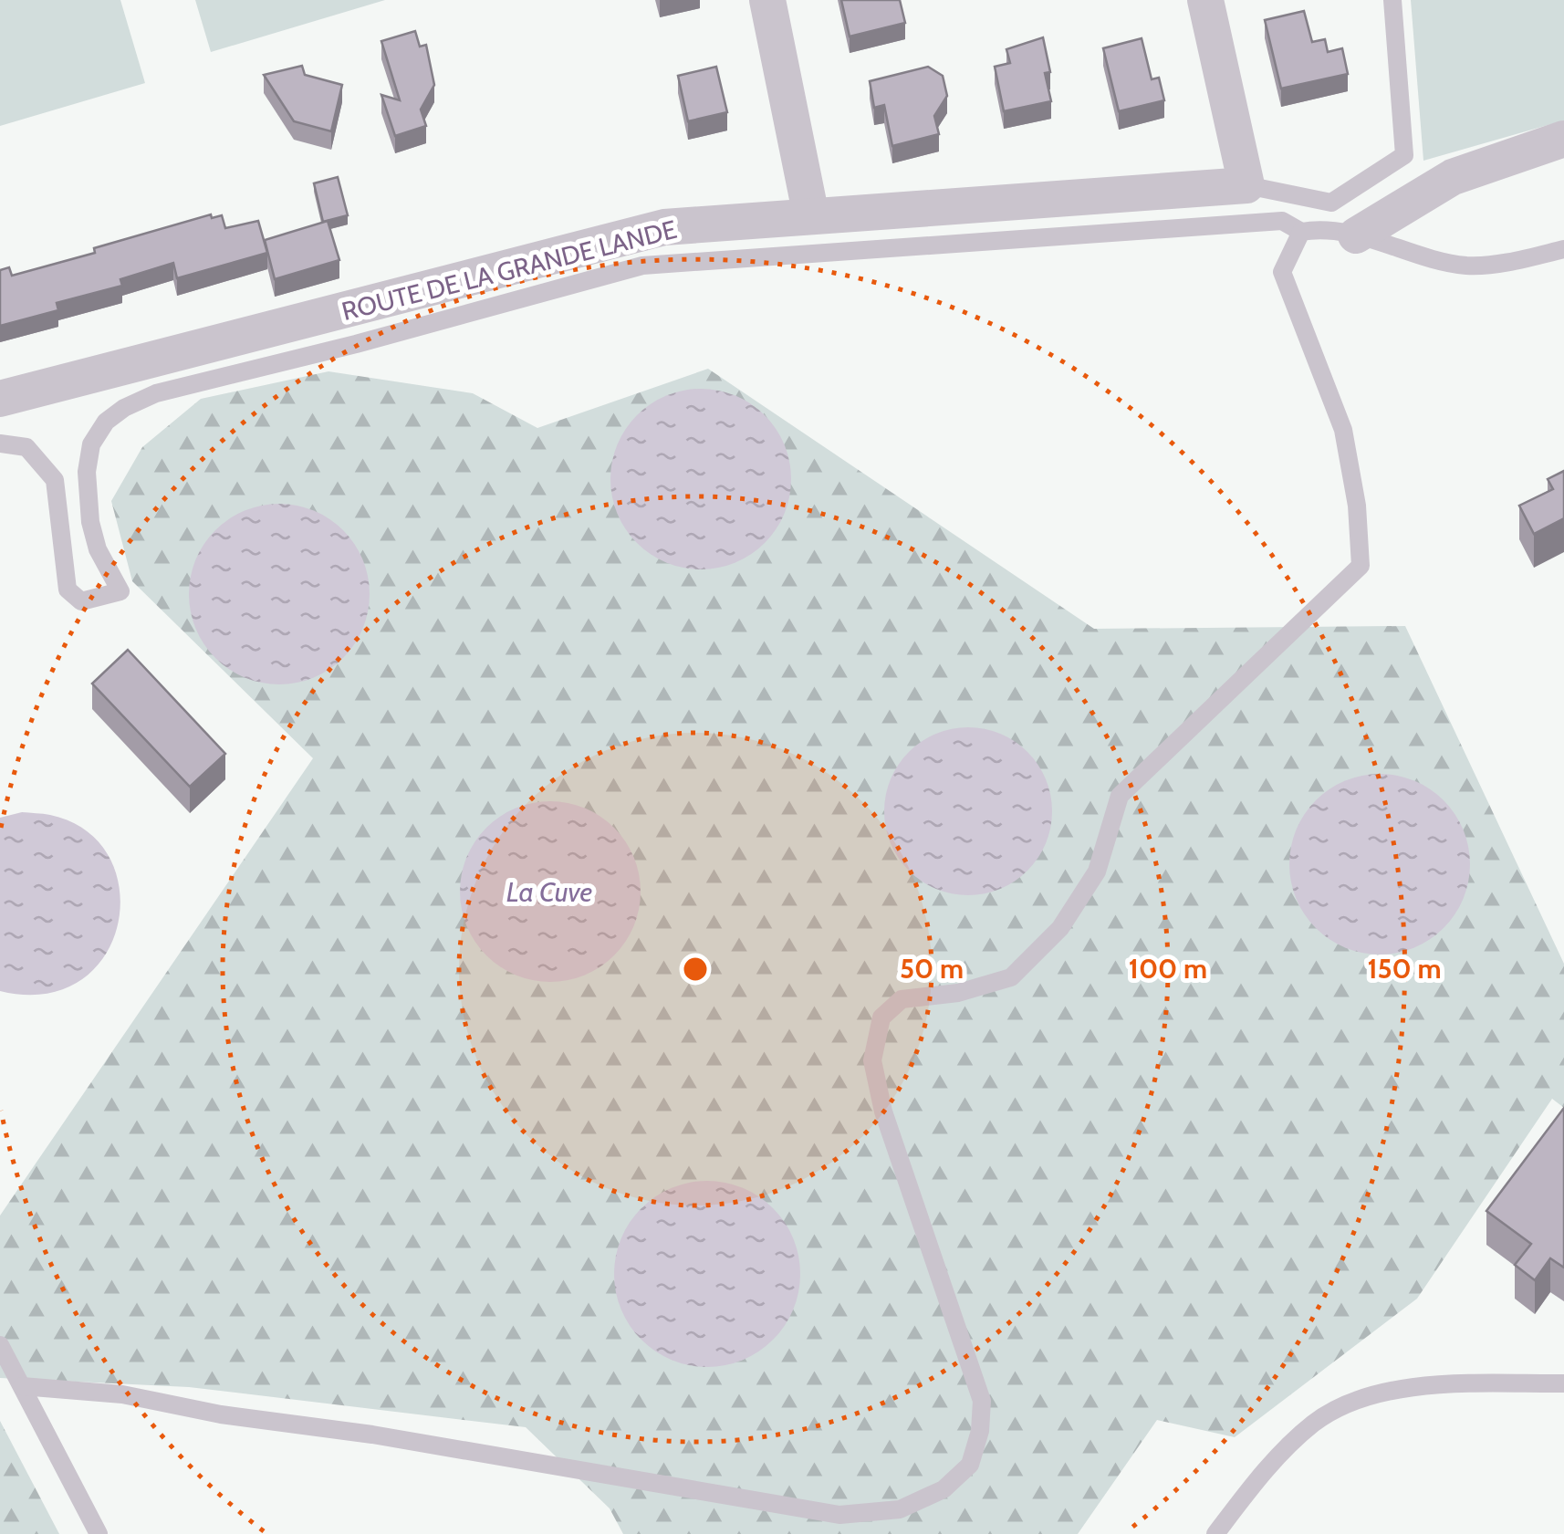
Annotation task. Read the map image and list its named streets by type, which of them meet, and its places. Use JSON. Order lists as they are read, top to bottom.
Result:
{
  "streets": {
    "street": ["ROUTE DE LA GRANDE LANDE"]
  },
  "water": ["La Cuve"],
  "rings": ["50 m", "100 m", "150 m"]
}
